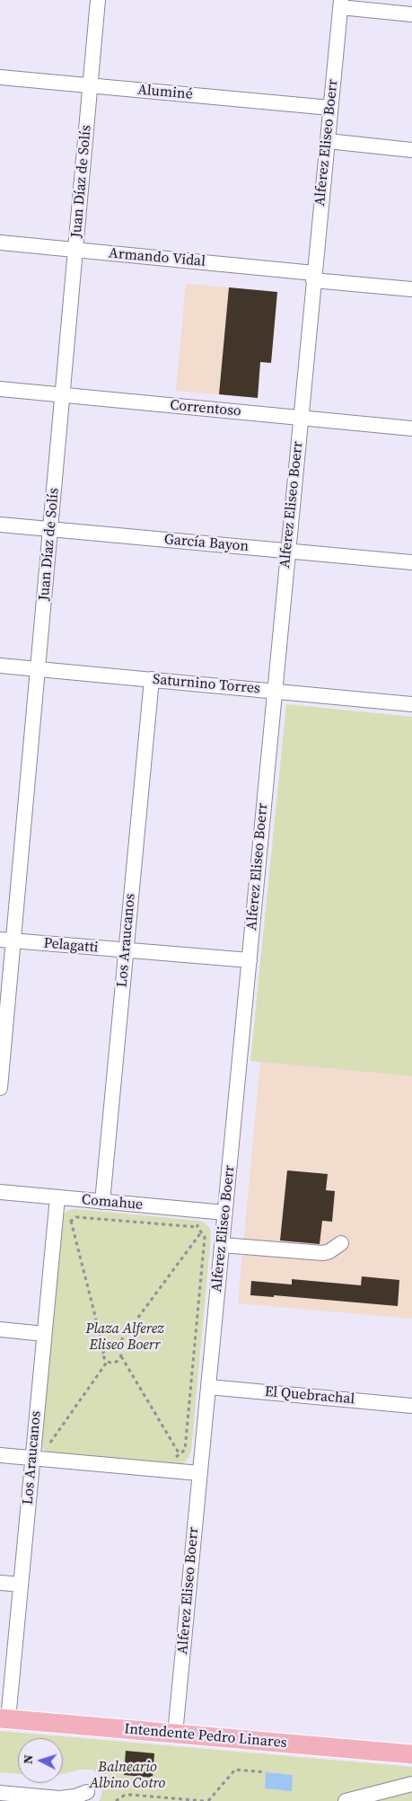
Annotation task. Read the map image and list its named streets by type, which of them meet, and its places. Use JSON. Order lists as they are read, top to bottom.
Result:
{
  "streets": {
    "main road": ["Intendente Pedro Linares"],
    "street": [
      "Aluminé",
      "Alferez Eliseo Boerr",
      "Juan Díaz de Solís",
      "Armando Vidal",
      "Correntoso",
      "García Bayon",
      "Saturnino Torres",
      "Los Araucanos",
      "Pelagatti",
      "Comahue",
      "El Quebrachal"
    ]
  },
  "crossings": [
    ["Aluminé", "Alferez Eliseo Boerr"],
    ["Aluminé", "Juan Díaz de Solís"],
    ["Alferez Eliseo Boerr", "Armando Vidal"],
    ["Alferez Eliseo Boerr", "Correntoso"],
    ["Alferez Eliseo Boerr", "García Bayon"],
    ["Alferez Eliseo Boerr", "Saturnino Torres"],
    ["Alferez Eliseo Boerr", "Pelagatti"],
    ["Alferez Eliseo Boerr", "Comahue"],
    ["Alferez Eliseo Boerr", "El Quebrachal"],
    ["Alferez Eliseo Boerr", "Intendente Pedro Linares"],
    ["Juan Díaz de Solís", "Armando Vidal"],
    ["Juan Díaz de Solís", "Correntoso"],
    ["Juan Díaz de Solís", "García Bayon"],
    ["Juan Díaz de Solís", "Saturnino Torres"],
    ["Juan Díaz de Solís", "Pelagatti"],
    ["Saturnino Torres", "Los Araucanos"],
    ["Los Araucanos", "Pelagatti"],
    ["Los Araucanos", "Comahue"],
    ["Los Araucanos", "Intendente Pedro Linares"]
  ],
  "parks": ["Plaza Alferez Eliseo Boerr", "Balneario Albino Cotro"],
  "north": "left"
}
